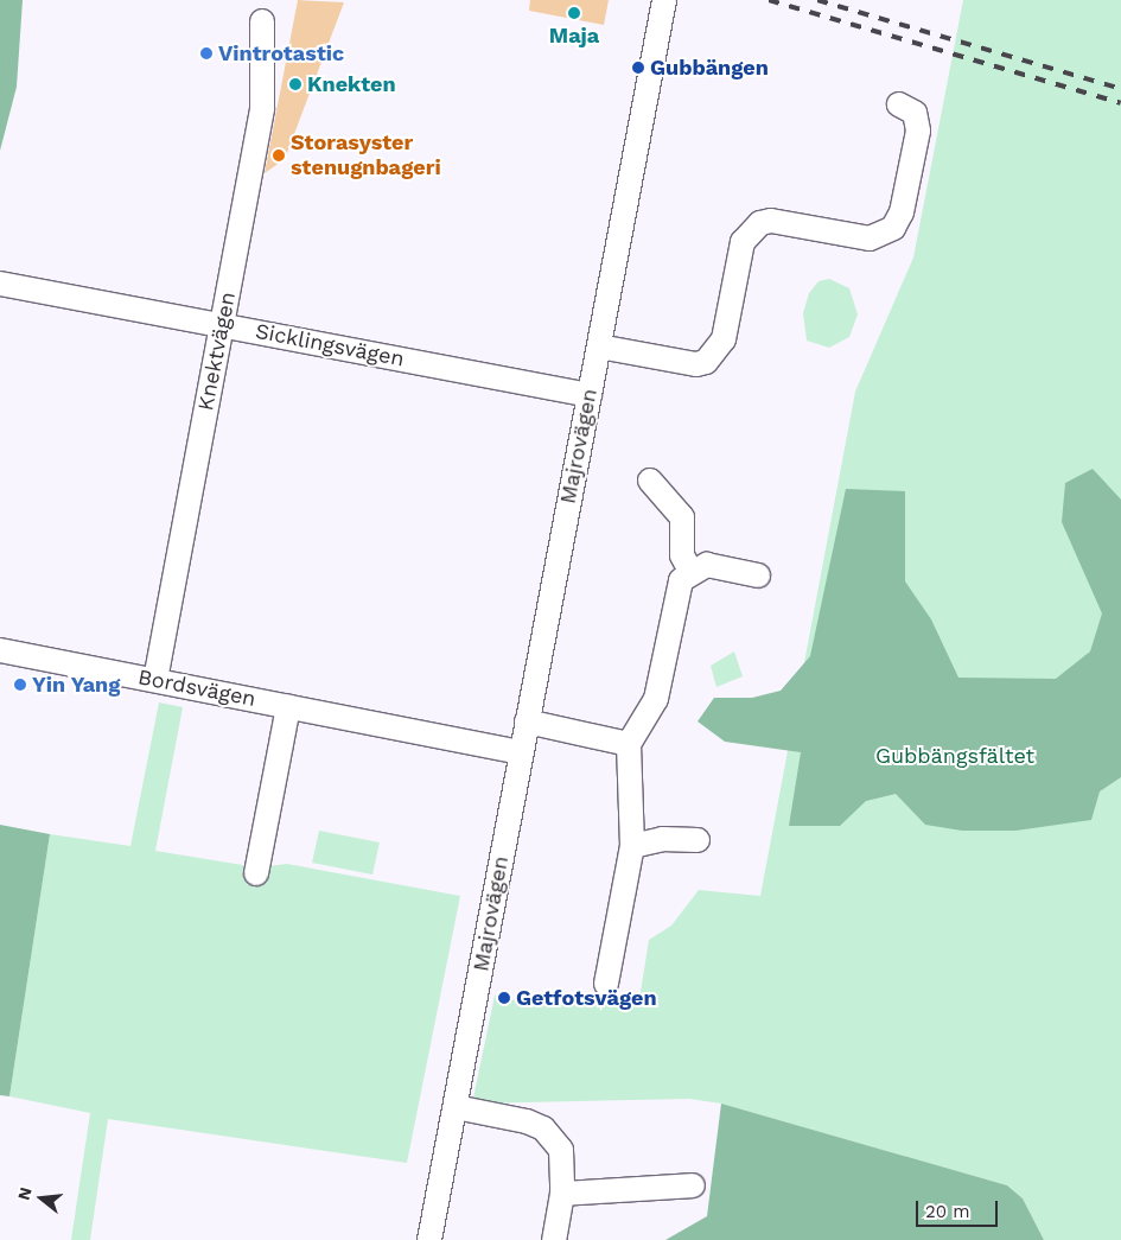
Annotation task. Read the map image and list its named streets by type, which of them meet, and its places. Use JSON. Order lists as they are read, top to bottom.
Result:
{
  "streets": {
    "street": [
      "Sicklingsvägen",
      "Knektvägen",
      "Majrovägen",
      "Bordsvägen"
    ]
  },
  "crossings": [
    ["Sicklingsvägen", "Knektvägen"],
    ["Sicklingsvägen", "Majrovägen"],
    ["Knektvägen", "Bordsvägen"],
    ["Majrovägen", "Bordsvägen"]
  ],
  "parks": ["Gubbängsfältet"],
  "places": [
    "Maja",
    "Vintrotastic",
    "Gubbängen",
    "Knekten",
    "Storasyster stenugnbageri",
    "Yin Yang",
    "Getfotsvägen"
  ],
  "scale_bar": "20 m",
  "north": "left"
}
